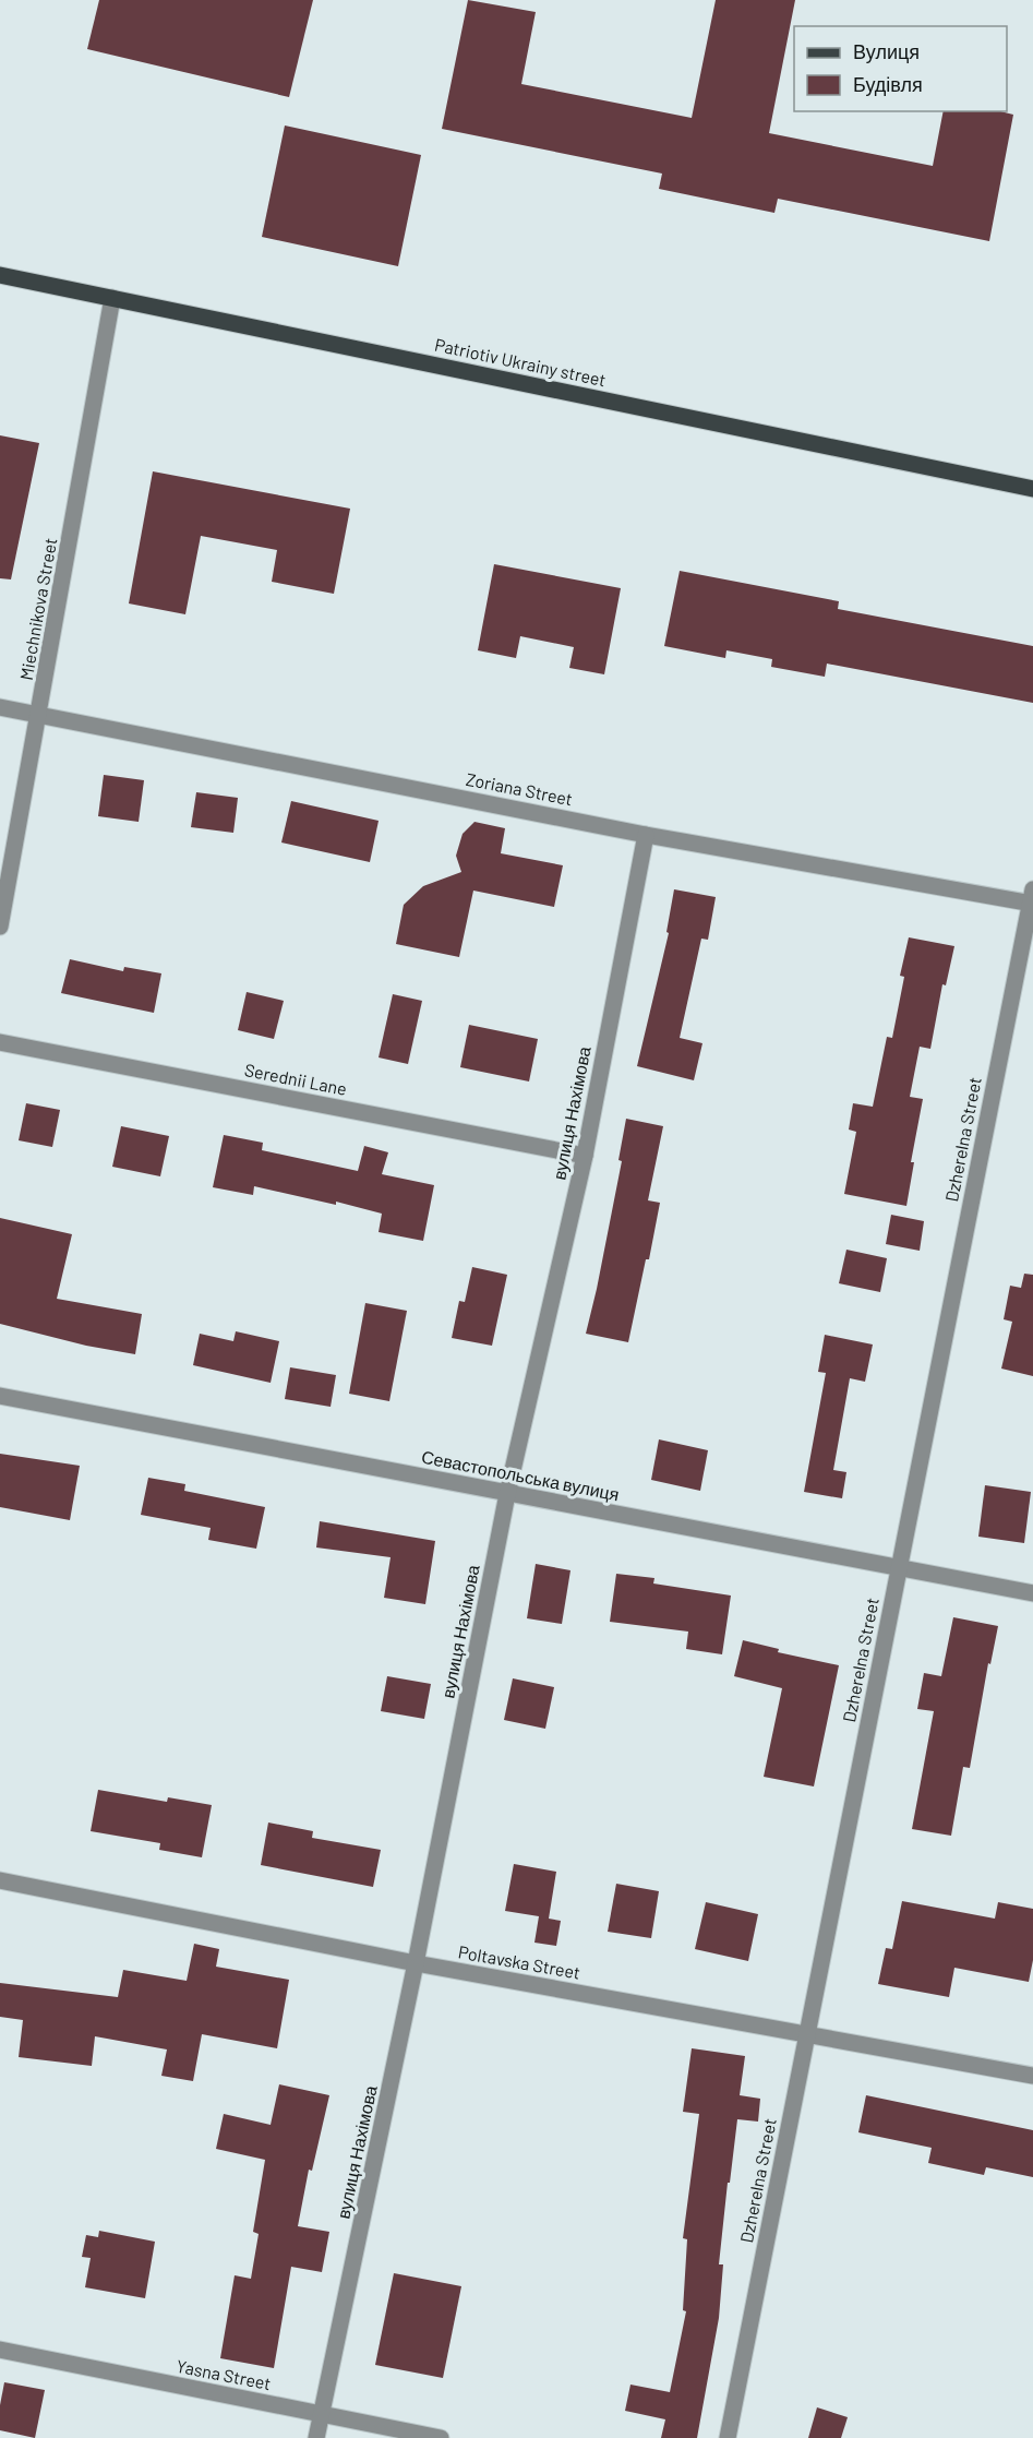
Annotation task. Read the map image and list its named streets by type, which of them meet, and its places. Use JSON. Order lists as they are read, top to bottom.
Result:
{
  "streets": {
    "main road": ["Patriotiv Ukrainy street"],
    "street": [
      "Miechnikova Street",
      "Zoriana Street",
      "Serednii Lane",
      "вулиця Нахімова",
      "Dzherelna Street",
      "Севастопольська вулиця",
      "Poltavska Street",
      "Yasna Street"
    ]
  },
  "crossings": [
    ["Patriotiv Ukrainy street", "Miechnikova Street"],
    ["Miechnikova Street", "Zoriana Street"],
    ["Zoriana Street", "вулиця Нахімова"],
    ["Zoriana Street", "Dzherelna Street"],
    ["Serednii Lane", "вулиця Нахімова"],
    ["вулиця Нахімова", "Севастопольська вулиця"],
    ["вулиця Нахімова", "Poltavska Street"],
    ["вулиця Нахімова", "Yasna Street"],
    ["Dzherelna Street", "Севастопольська вулиця"],
    ["Dzherelna Street", "Poltavska Street"]
  ],
  "legend": ["Вулиця", "Будівля"]
}
